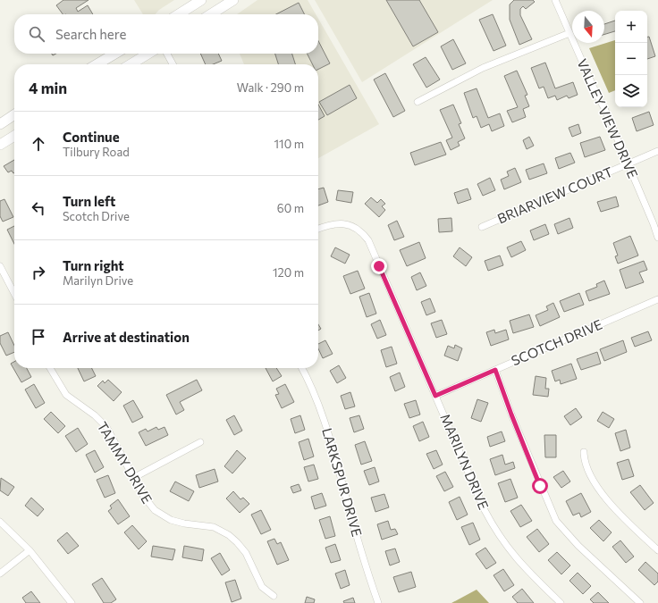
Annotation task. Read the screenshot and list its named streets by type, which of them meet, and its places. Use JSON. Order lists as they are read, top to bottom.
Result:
{
  "streets": {
    "street": [
      "VALLEY VIEW DRIVE",
      "BRIARVIEW COURT",
      "SCOTCH DRIVE",
      "MARILYN DRIVE",
      "TAMMY DRIVE",
      "LARKSPUR DRIVE"
    ]
  },
  "crossings": [
    ["VALLEY VIEW DRIVE", "BRIARVIEW COURT"],
    ["SCOTCH DRIVE", "MARILYN DRIVE"]
  ],
  "north": "bottom",
  "page": {
    "map_buttons": ["+", "−"],
    "search": "Search here",
    "heading": ["4 min", "Walk · 290 m"],
    "list": [
      ["Continue", "Tilbury Road", "110 m"],
      ["Turn left", "Scotch Drive", "60 m"],
      ["Turn right", "Marilyn Drive", "120 m"],
      "Arrive at destination"
    ]
  }
}
